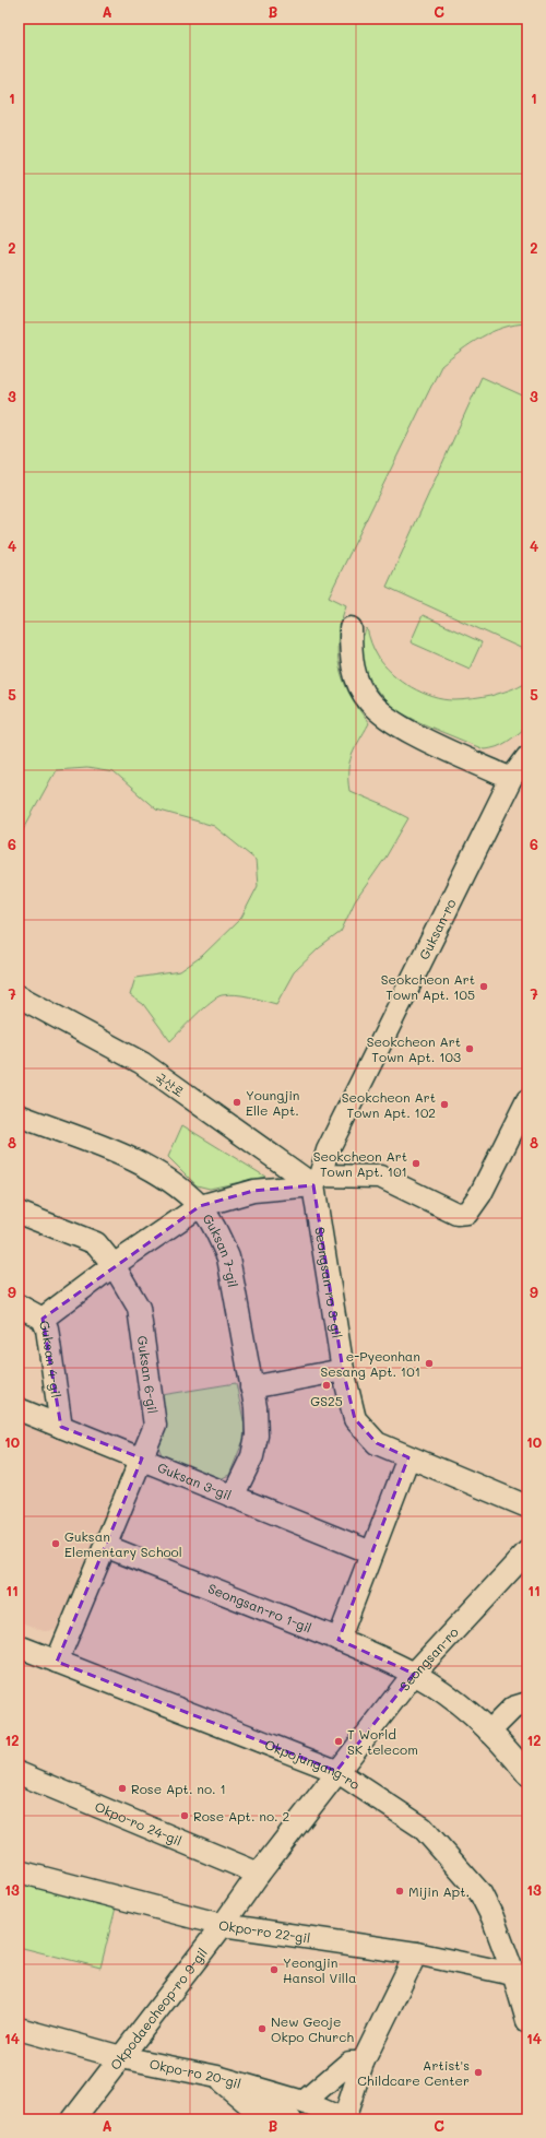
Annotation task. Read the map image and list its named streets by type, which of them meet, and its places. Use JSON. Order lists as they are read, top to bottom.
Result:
{
  "streets": {
    "street": [
      "Guksan-ro",
      "국산로",
      "Guksan 7-gil",
      "Seongsan-ro 3-gil",
      "Guksan 4-gil",
      "Guksan 6-gil",
      "Guksan 3-gil",
      "Seongsan-ro 1-gil",
      "Seongsan-ro",
      "Okpojungang-ro",
      "Okpo-ro 24-gil",
      "Okpo-ro 22-gil",
      "Okpodaecheop-ro 9-gil",
      "Okpo-ro 20-gil"
    ]
  },
  "crossings": [
    ["Guksan-ro", "국산로"],
    ["Guksan-ro", "Seongsan-ro 3-gil"],
    ["국산로", "Seongsan-ro 3-gil"],
    ["Guksan 7-gil", "Guksan 3-gil"],
    ["Guksan 4-gil", "Guksan 3-gil"],
    ["Guksan 6-gil", "Guksan 3-gil"],
    ["Guksan 6-gil", "Seongsan-ro 1-gil"],
    ["Guksan 6-gil", "Okpojungang-ro"],
    ["Seongsan-ro 1-gil", "Seongsan-ro"],
    ["Seongsan-ro", "Okpojungang-ro"],
    ["Seongsan-ro", "Okpodaecheop-ro 9-gil"],
    ["Okpojungang-ro", "Okpo-ro 22-gil"],
    ["Okpojungang-ro", "Okpodaecheop-ro 9-gil"],
    ["Okpo-ro 24-gil", "Okpodaecheop-ro 9-gil"],
    ["Okpo-ro 22-gil", "Okpodaecheop-ro 9-gil"],
    ["Okpodaecheop-ro 9-gil", "Okpo-ro 20-gil"]
  ],
  "places": [
    "Seokcheon Art Town Apt. 105",
    "Seokcheon Art Town Apt. 103",
    "Youngjin Elle Apt.",
    "Seokcheon Art Town Apt. 102",
    "Seokcheon Art Town Apt. 101",
    "e-Pyeonhan Sesang Apt. 101",
    "GS25",
    "Guksan Elementary School",
    "T World SK telecom",
    "Rose Apt. no. 1",
    "Rose Apt. no. 2",
    "Mijin Apt.",
    "Yeongjin Hansol Villa",
    "New Geoje Okpo Church",
    "Artist's Childcare Center"
  ],
  "grid": {
    "columns": ["A", "B", "C"],
    "rows": [
      "1",
      "2",
      "3",
      "4",
      "5",
      "6",
      "7",
      "8",
      "9",
      "10",
      "11",
      "12",
      "13",
      "14"
    ]
  }
}
